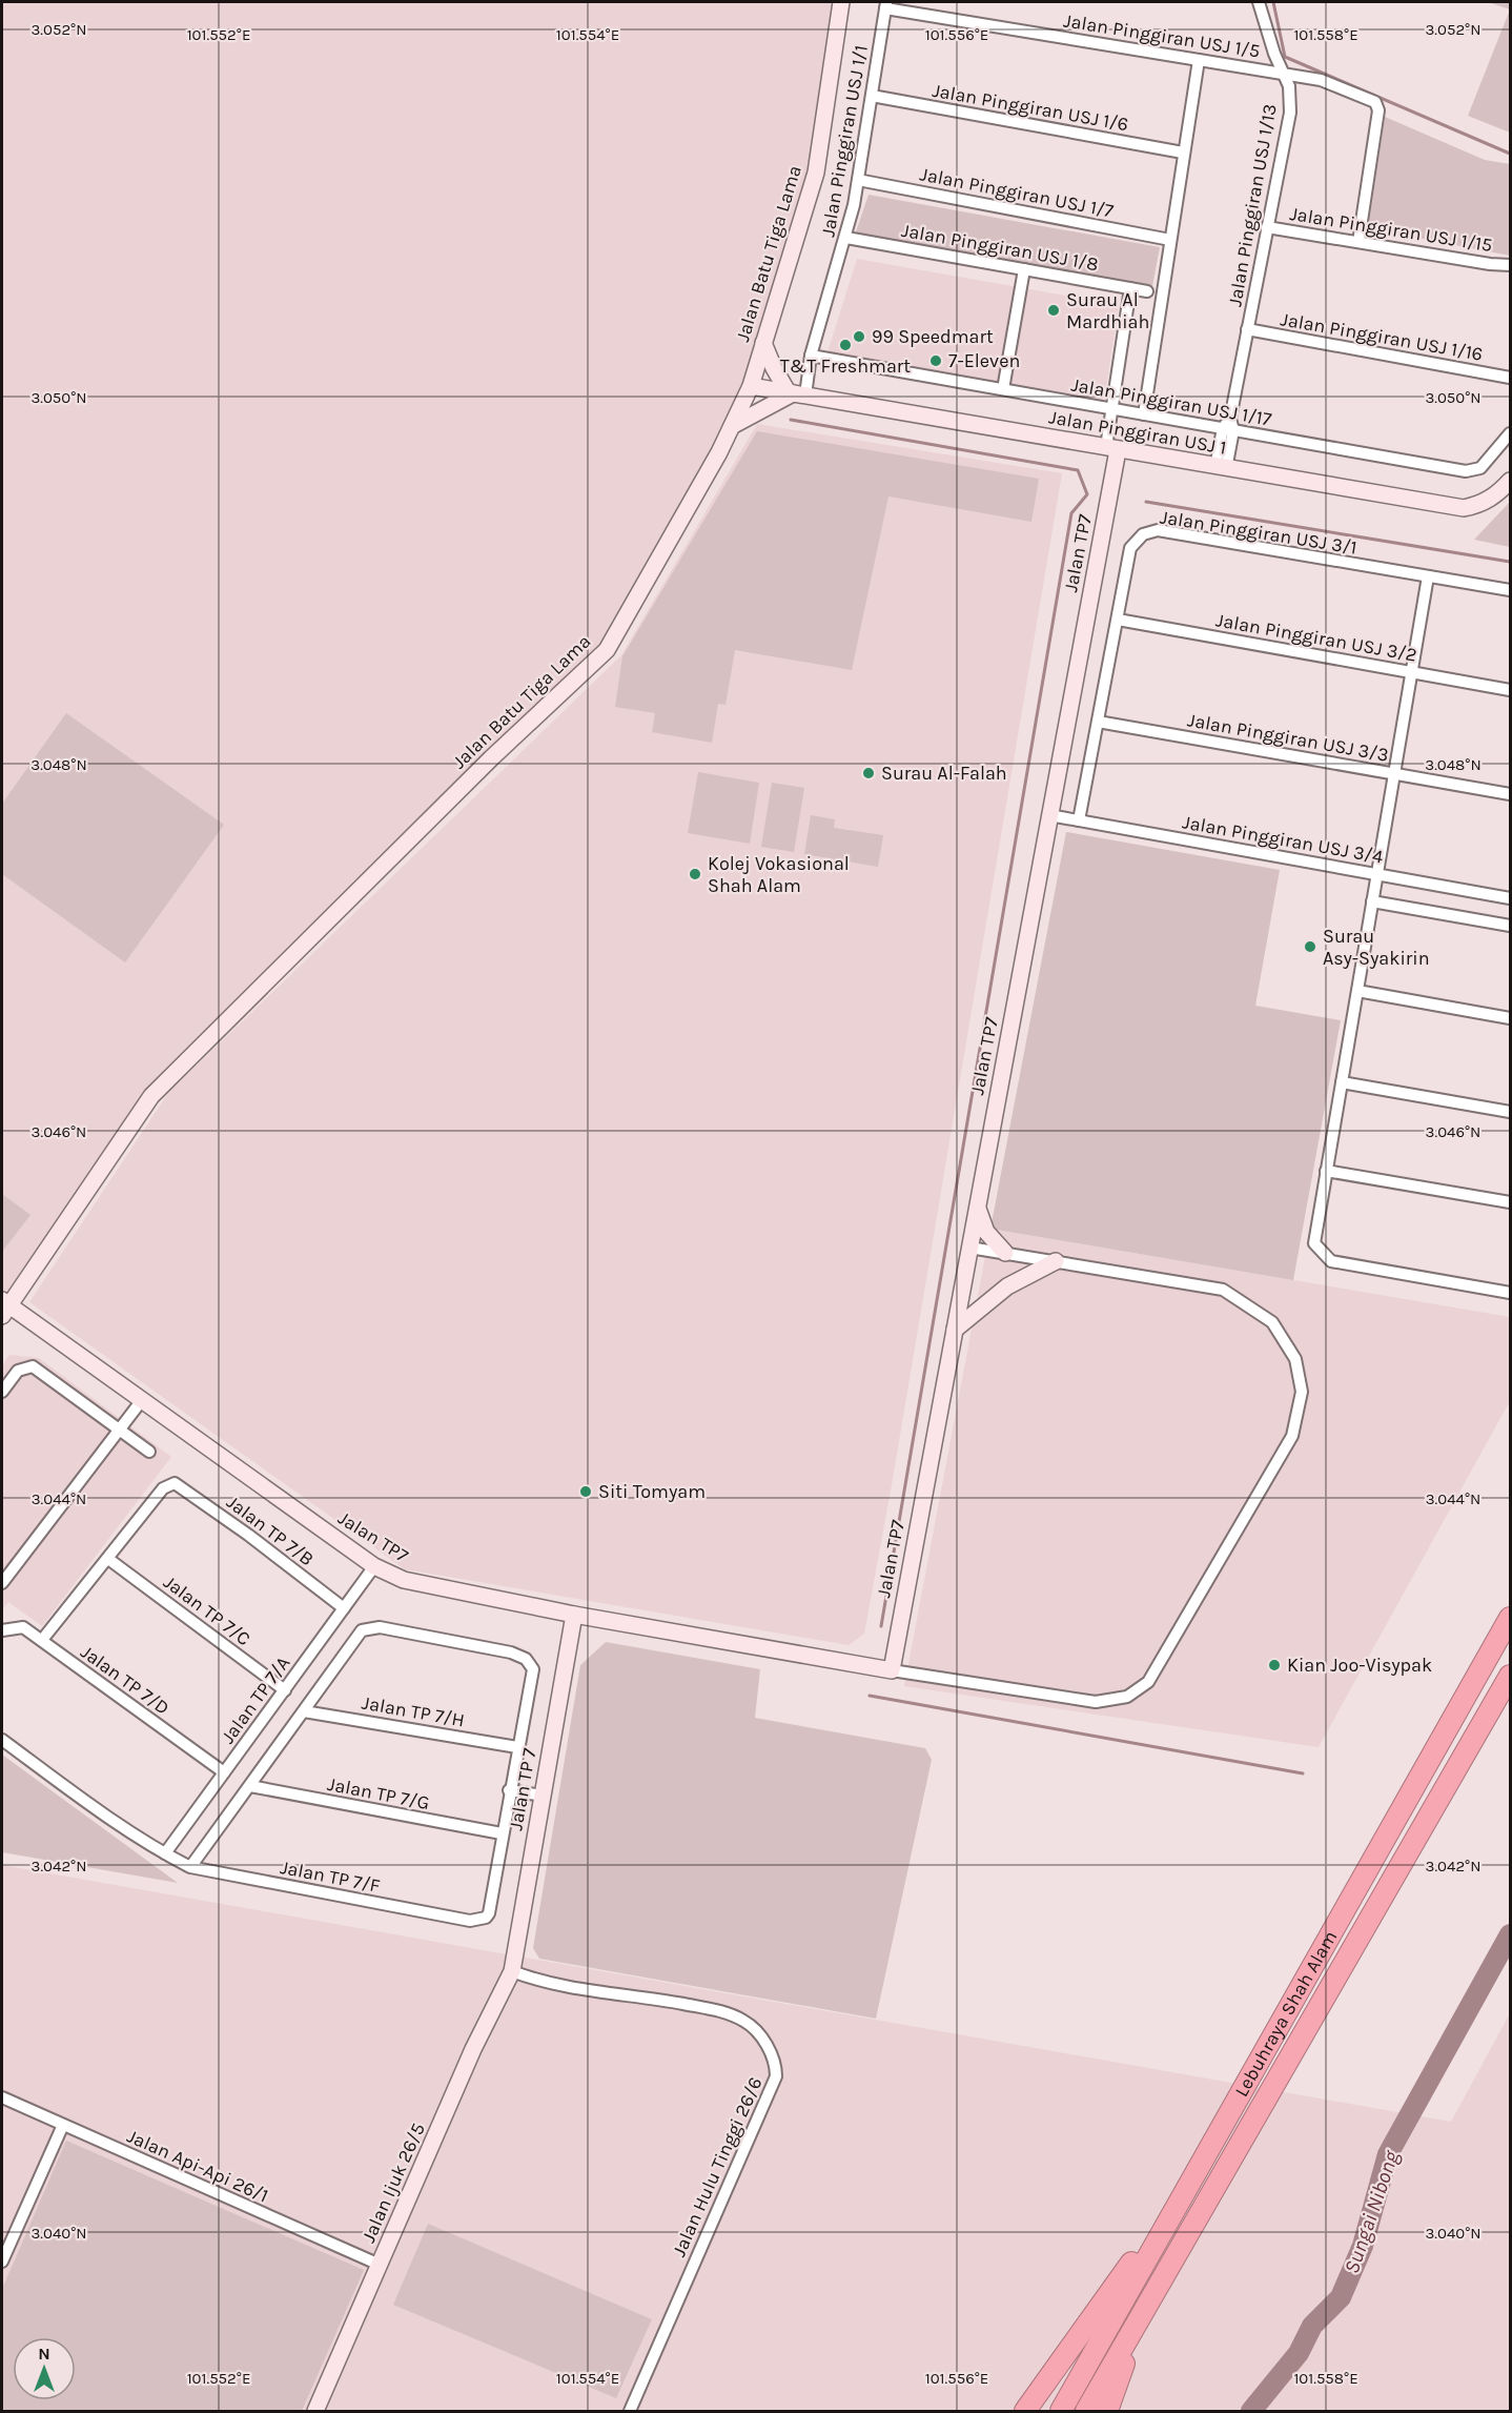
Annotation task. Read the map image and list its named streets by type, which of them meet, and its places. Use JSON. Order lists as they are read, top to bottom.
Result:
{
  "streets": {
    "highway": ["Lebuhraya Shah Alam"],
    "street": [
      "Jalan Pinggiran USJ 1/5",
      "Jalan Pinggiran USJ 1/6",
      "Jalan Pinggiran USJ 1/1",
      "Jalan Pinggiran USJ 1/7",
      "Jalan Pinggiran USJ 1/13",
      "Jalan Pinggiran USJ 1/15",
      "Jalan Pinggiran USJ 1/8",
      "Jalan Batu Tiga Lama",
      "Jalan Pinggiran USJ 1/16",
      "Jalan Pinggiran USJ 1/17",
      "Jalan Pinggiran USJ 1",
      "Jalan Pinggiran USJ 3/1",
      "Jalan TP7",
      "Jalan Pinggiran USJ 3/2",
      "Jalan Pinggiran USJ 3/3",
      "Jalan Pinggiran USJ 3/4",
      "Jalan TP 7/B",
      "Jalan TP 7/C",
      "Jalan TP 7/D",
      "Jalan TP 7/A",
      "Jalan TP 7/H",
      "Jalan TP 7",
      "Jalan TP 7/G",
      "Jalan TP 7/F",
      "Jalan Api-Api 26/1",
      "Jalan Hulu Tinggi 26/6",
      "Jalan Ijuk 26/5"
    ]
  },
  "crossings": [
    ["Jalan Pinggiran USJ 1/5", "Jalan Pinggiran USJ 1/1"],
    ["Jalan Pinggiran USJ 1/5", "Jalan Pinggiran USJ 1/13"],
    ["Jalan Pinggiran USJ 1/5", "Jalan Pinggiran USJ 1/15"],
    ["Jalan Pinggiran USJ 1/6", "Jalan Pinggiran USJ 1/1"],
    ["Jalan Pinggiran USJ 1/1", "Jalan Pinggiran USJ 1/7"],
    ["Jalan Pinggiran USJ 1/1", "Jalan Pinggiran USJ 1/8"],
    ["Jalan Pinggiran USJ 1/1", "Jalan Pinggiran USJ 1/17"],
    ["Jalan Pinggiran USJ 1/1", "Jalan Pinggiran USJ 1"],
    ["Jalan Pinggiran USJ 1/13", "Jalan Pinggiran USJ 1/15"],
    ["Jalan Pinggiran USJ 1/13", "Jalan Pinggiran USJ 1/16"],
    ["Jalan Pinggiran USJ 1/13", "Jalan Pinggiran USJ 1/17"],
    ["Jalan Pinggiran USJ 1/13", "Jalan Pinggiran USJ 1"],
    ["Jalan Batu Tiga Lama", "Jalan Pinggiran USJ 1"],
    ["Jalan Batu Tiga Lama", "Jalan TP7"],
    ["Jalan Pinggiran USJ 1", "Jalan TP7"],
    ["Jalan Pinggiran USJ 3/1", "Jalan Pinggiran USJ 3/2"],
    ["Jalan Pinggiran USJ 3/1", "Jalan Pinggiran USJ 3/3"],
    ["Jalan Pinggiran USJ 3/1", "Jalan Pinggiran USJ 3/4"],
    ["Jalan TP7", "Jalan Pinggiran USJ 3/4"],
    ["Jalan TP7", "Jalan TP 7/A"],
    ["Jalan TP7", "Jalan TP 7"],
    ["Jalan TP 7/B", "Jalan TP 7/C"],
    ["Jalan TP 7/B", "Jalan TP 7/A"],
    ["Jalan TP 7/C", "Jalan TP 7/A"],
    ["Jalan TP 7/D", "Jalan TP 7/A"],
    ["Jalan TP 7/A", "Jalan TP 7/F"],
    ["Jalan TP 7", "Jalan Hulu Tinggi 26/6"],
    ["Jalan TP 7", "Jalan Ijuk 26/5"],
    ["Jalan TP 7/G", "Jalan TP 7/F"],
    ["Jalan Api-Api 26/1", "Jalan Ijuk 26/5"],
    ["Jalan Hulu Tinggi 26/6", "Jalan Ijuk 26/5"]
  ],
  "water": ["Sungai Nibong"],
  "places": [
    "Surau Al Mardhiah",
    "99 Speedmart",
    "T&T Freshmart",
    "7-Eleven",
    "Surau Al-Falah",
    "Kolej Vokasional Shah Alam",
    "Surau Asy-Syakirin",
    "Siti Tomyam",
    "Kian Joo-Visypak"
  ],
  "north": "top",
  "coordinates": [
    "3.052°N",
    "101.552°E",
    "101.554°E",
    "101.556°E",
    "101.558°E",
    "3.050°N",
    "3.048°N",
    "3.046°N",
    "3.044°N",
    "3.042°N",
    "3.040°N"
  ]
}
